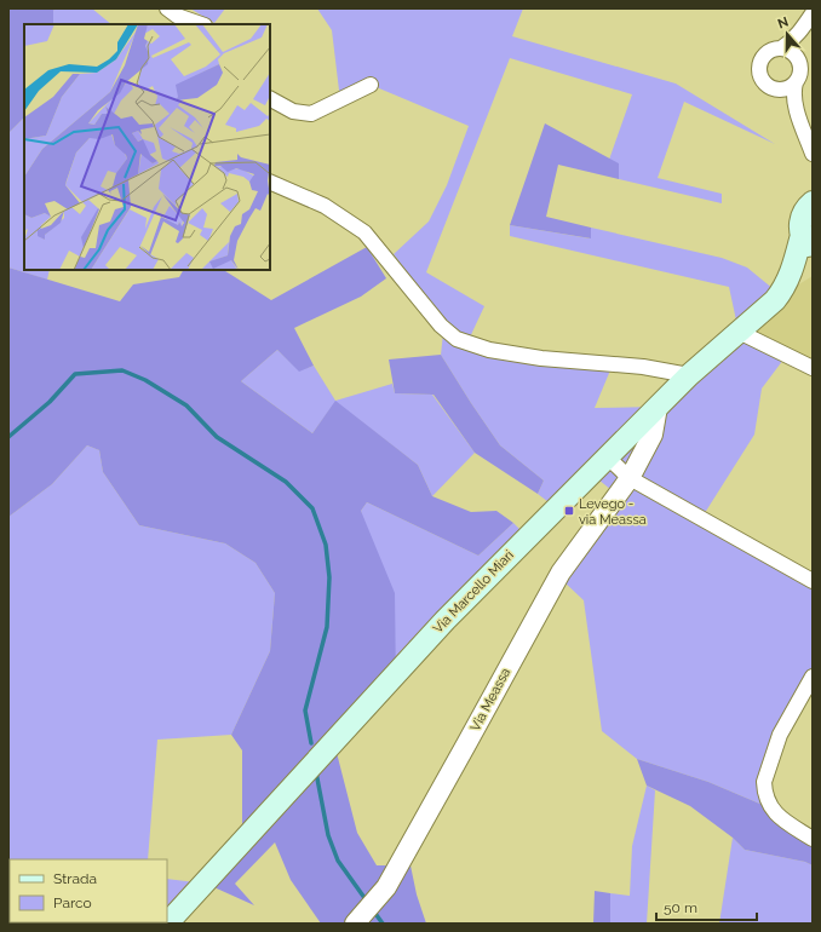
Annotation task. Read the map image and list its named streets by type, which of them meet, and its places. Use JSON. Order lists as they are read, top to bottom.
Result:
{
  "streets": {
    "main road": ["Via Marcello Miari"],
    "street": ["Via Meassa"]
  },
  "crossings": [
    ["Via Marcello Miari", "Via Meassa"]
  ],
  "places": {
    "transit": ["Levego - via Meassa"]
  },
  "legend": ["Strada", "Parco"],
  "scale_bar": "50 m",
  "north": "top"
}
